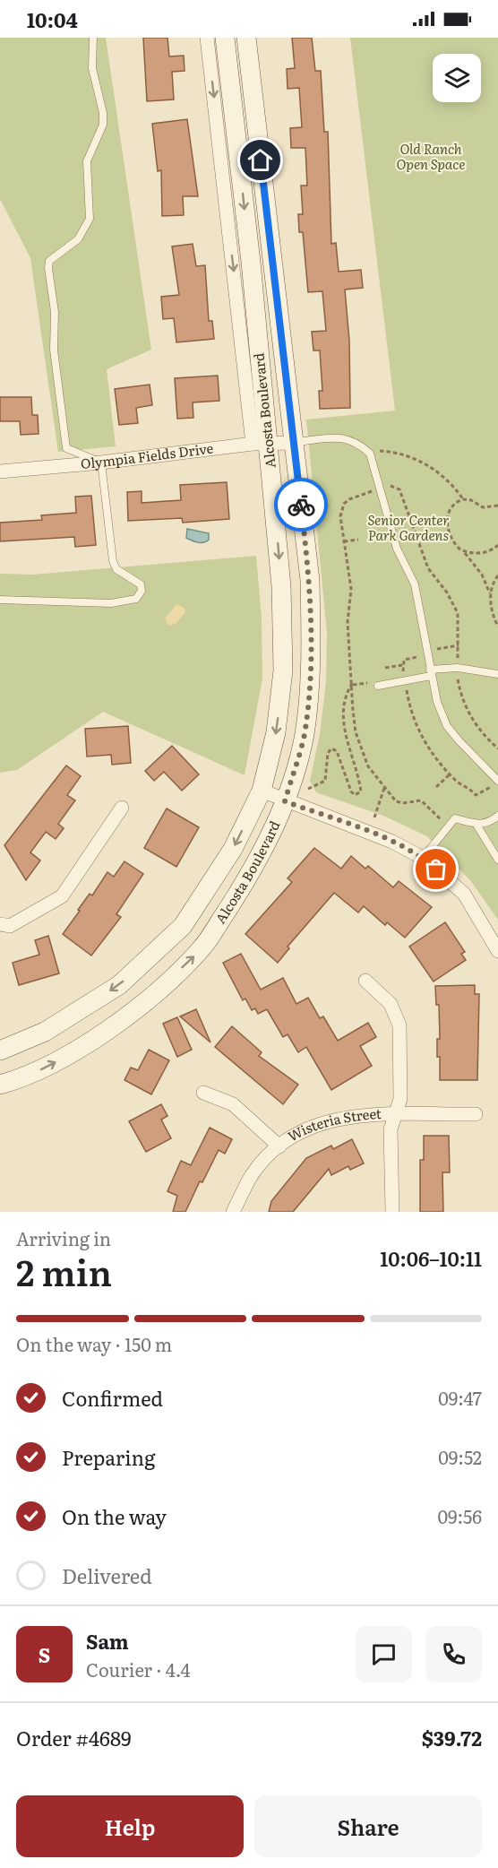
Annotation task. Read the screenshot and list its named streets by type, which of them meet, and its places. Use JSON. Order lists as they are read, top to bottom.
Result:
{
  "streets": {
    "main road": ["Alcosta Boulevard"],
    "street": ["Olympia Fields Drive", "Wisteria Street"]
  },
  "crossings": [
    ["Alcosta Boulevard", "Olympia Fields Drive"]
  ],
  "parks": ["Old Ranch Open Space", "Senior Center Park Gardens"],
  "page": {
    "status": "10:04",
    "heading": ["2 min", "Arriving in", "10:06–10:11"],
    "panel": [
      "Sam",
      "Courier · 4.4",
      "Order #4689",
      "$39.72"
    ],
    "bar": "On the way · 150 m",
    "list": [
      ["Confirmed", "09:47"],
      ["Preparing", "09:52"],
      ["On the way", "09:56"],
      "Delivered"
    ],
    "round": "S",
    "buttons": ["Help", "Share"]
  }
}
